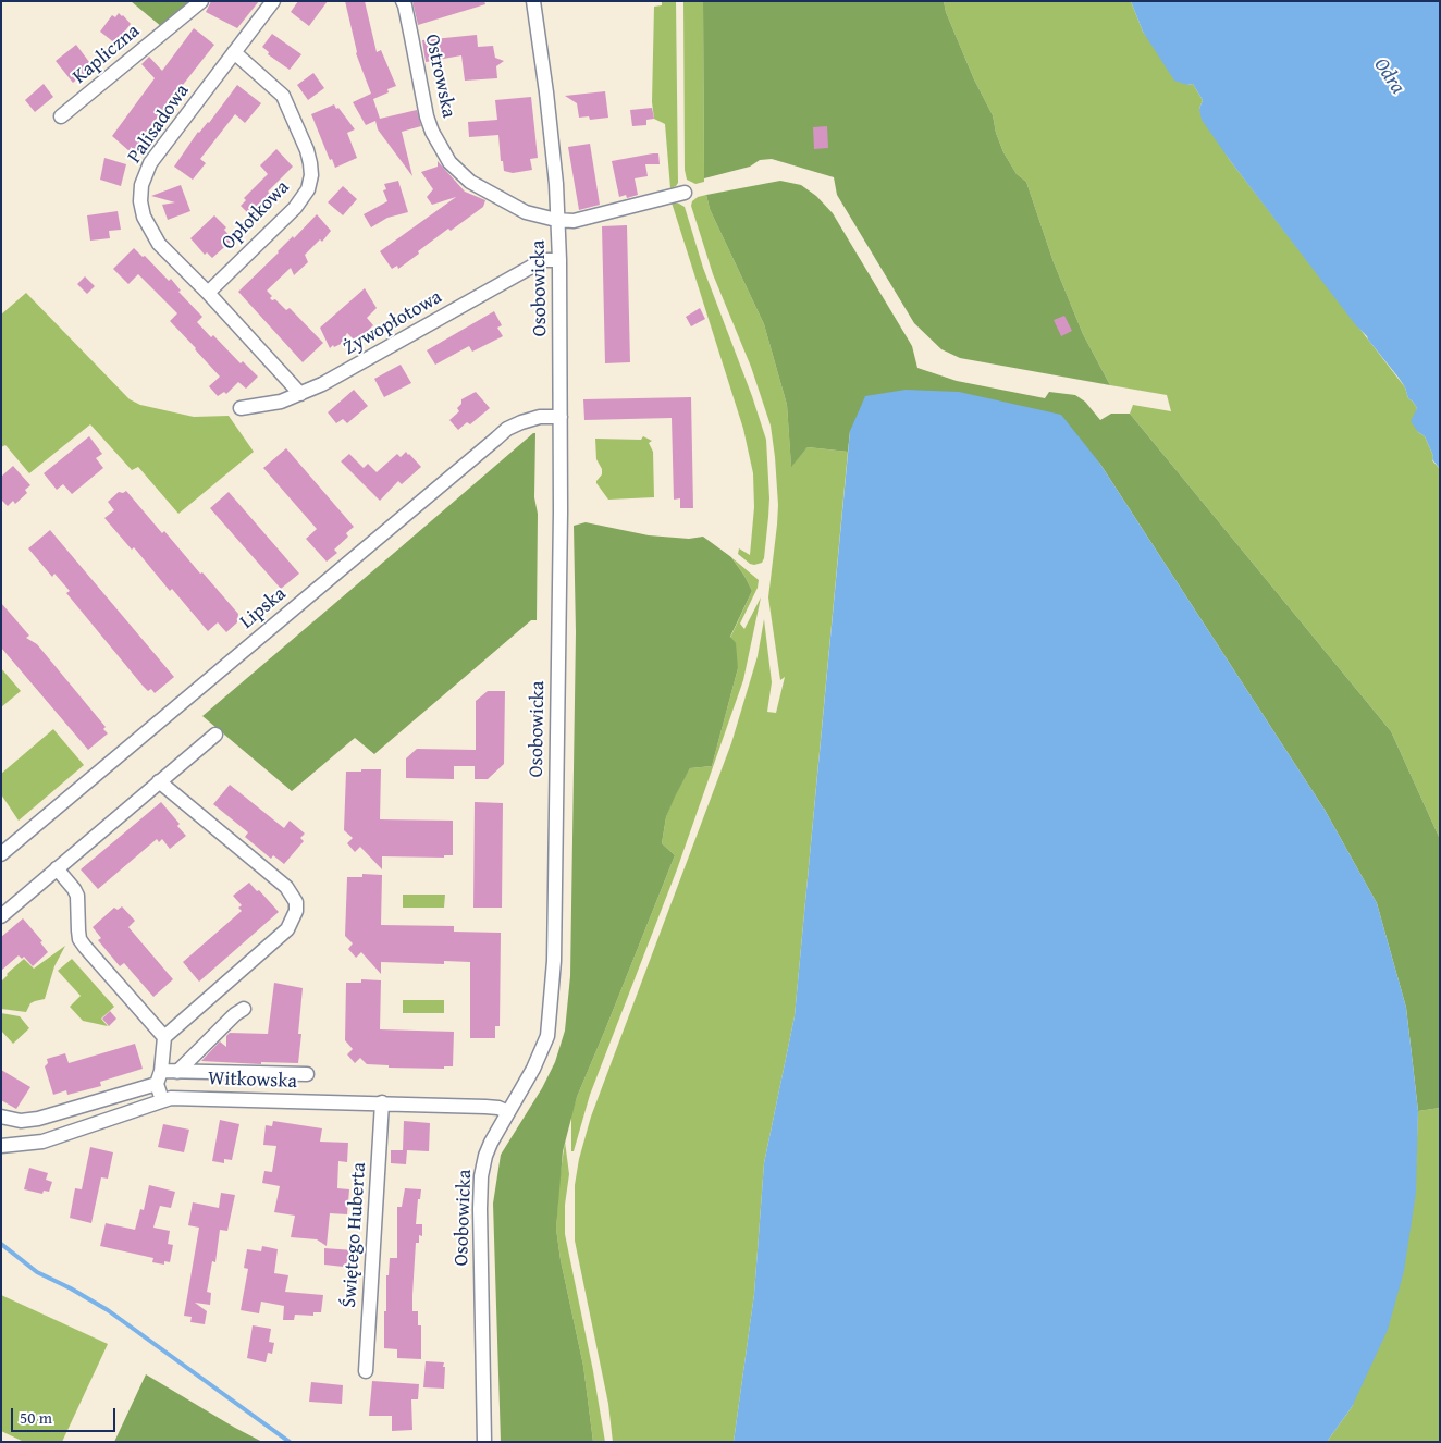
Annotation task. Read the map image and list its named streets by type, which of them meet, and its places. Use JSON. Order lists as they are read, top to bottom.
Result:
{
  "streets": {
    "street": [
      "Kapliczna",
      "Ostrowska",
      "Palisadowa",
      "Opłotkowa",
      "Osobowicka",
      "Żywopłotowa",
      "Lipska",
      "Witkowska",
      "Świętego Huberta"
    ]
  },
  "crossings": [
    ["Ostrowska", "Osobowicka"],
    ["Palisadowa", "Opłotkowa"],
    ["Palisadowa", "Żywopłotowa"],
    ["Osobowicka", "Żywopłotowa"],
    ["Osobowicka", "Lipska"],
    ["Osobowicka", "Witkowska"],
    ["Witkowska", "Świętego Huberta"]
  ],
  "water": ["Odra"],
  "scale_bar": "50 m"
}
